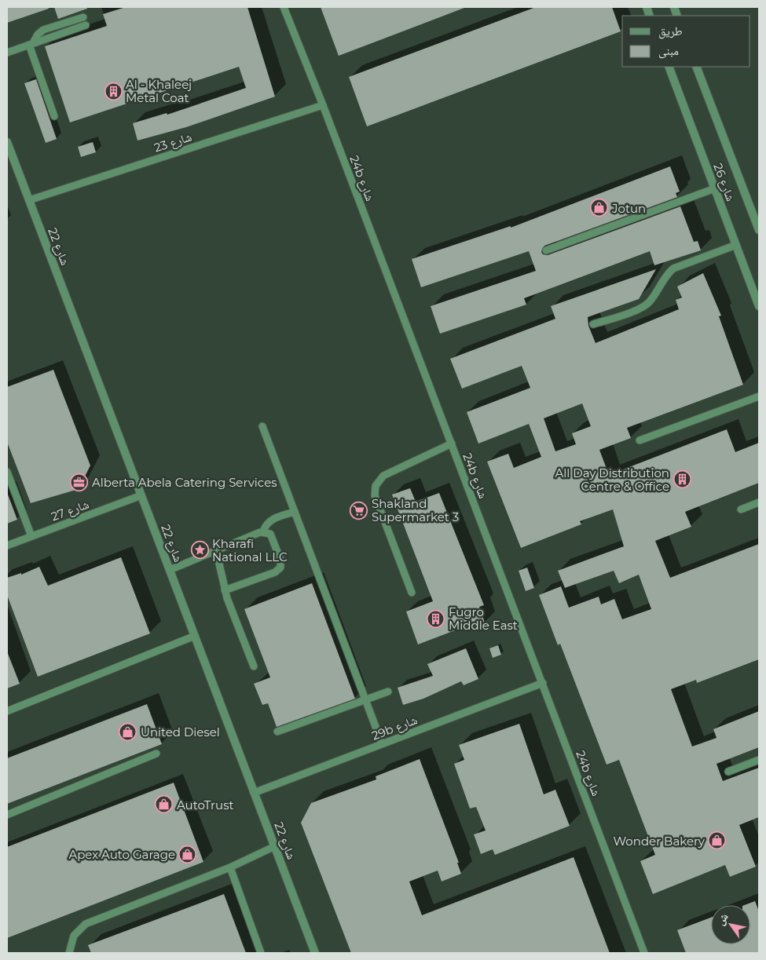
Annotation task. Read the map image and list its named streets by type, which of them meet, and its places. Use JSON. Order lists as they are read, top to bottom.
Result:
{
  "streets": {
    "street": ["شارع 26", "شارع 22"],
    "lane": [
      "شارع 23",
      "24b شارع",
      "شارع 27",
      "29b شارع"
    ]
  },
  "crossings": [
    ["شارع 23", "24b شارع"],
    ["شارع 23", "شارع 22"],
    ["24b شارع", "29b شارع"],
    ["شارع 22", "شارع 27"],
    ["شارع 22", "29b شارع"]
  ],
  "places": {
    "building": ["Al - Khaleej Metal Coat", "All Day Distribution Centre & Office", "Fugro Middle East"],
    "shop": [
      "Jotun",
      "United Diesel",
      "AutoTrust",
      "Wonder Bakery",
      "Apex Auto Garage"
    ],
    "office": ["Alberta Abela Catering Services"],
    "supermarket": ["Shakland Supermarket 3"],
    "place": ["Kharafi National LLC"]
  },
  "legend": ["طريق", "مبنى"],
  "north": "top left"
}
